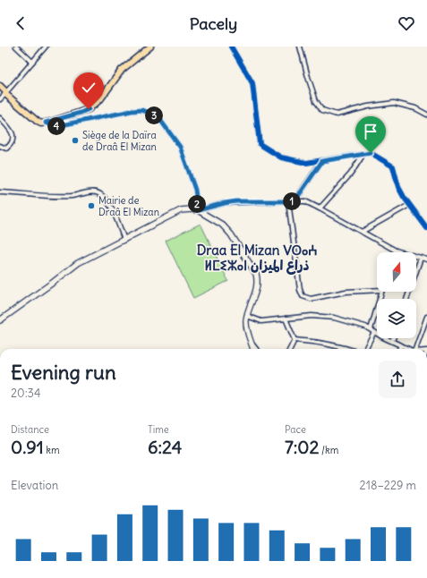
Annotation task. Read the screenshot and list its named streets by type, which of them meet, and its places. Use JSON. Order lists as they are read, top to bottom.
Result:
{
  "districts": ["Draa El Mizan ⴸⵔⴰⵄ ⵍⵎⵉⵣⴰⵏ ذراع الميزان"],
  "places": ["Siège de la Daïra de Draâ El Mizan", "Mairie de Draâ El Mizan"],
  "north": "top",
  "page": {
    "header": "Pacely",
    "pins": [
      "3",
      "4",
      "1",
      "2"
    ],
    "heading": ["Evening run", "20:34"],
    "stats": [
      ["Distance", "0.91 km"],
      ["Time", "6:24"],
      ["Pace", "7:02 /km"]
    ],
    "chart": ["Elevation", "218–229 m"]
  }
}
